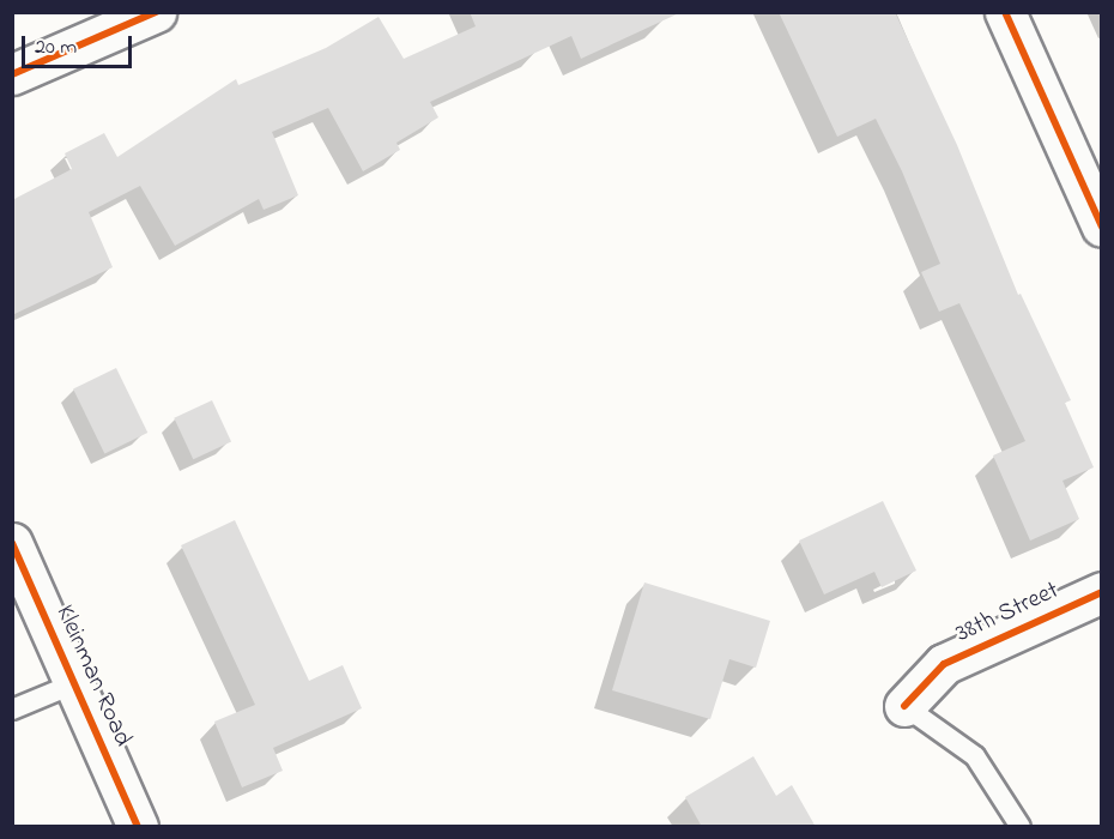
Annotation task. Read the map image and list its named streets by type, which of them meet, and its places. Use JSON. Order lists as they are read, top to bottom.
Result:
{
  "streets": {
    "street": ["38th Street", "Kleinman Road"]
  },
  "scale_bar": "20 m"
}
